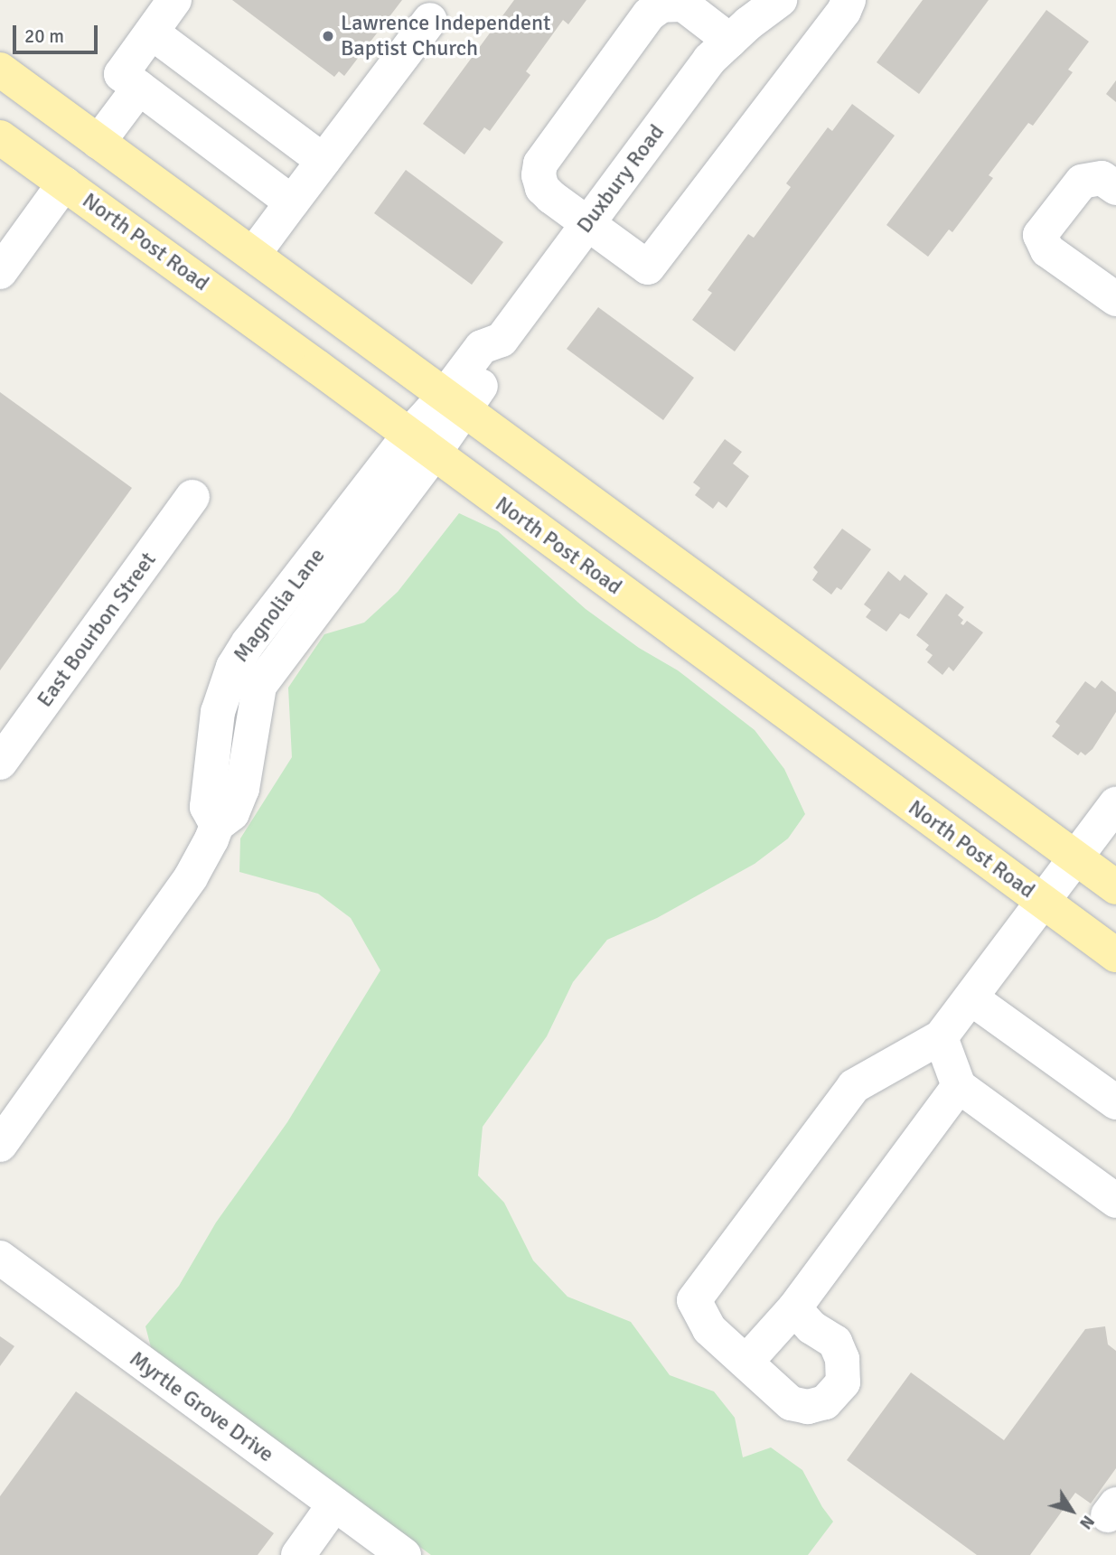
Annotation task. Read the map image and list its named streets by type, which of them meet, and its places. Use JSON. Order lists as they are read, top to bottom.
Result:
{
  "streets": {
    "main road": ["North Post Road"],
    "street": [
      "Duxbury Road",
      "Magnolia Lane",
      "East Bourbon Street",
      "Myrtle Grove Drive"
    ]
  },
  "crossings": [
    ["Duxbury Road", "North Post Road"],
    ["Duxbury Road", "Magnolia Lane"],
    ["North Post Road", "Magnolia Lane"]
  ],
  "places": ["Lawrence Independent Baptist Church"],
  "scale_bar": "20 m",
  "north": "bottom right"
}
